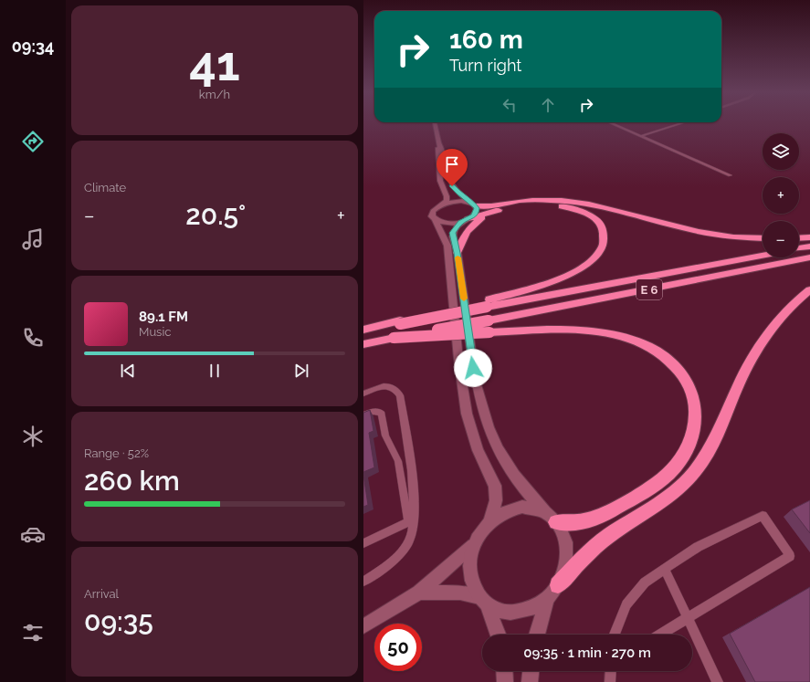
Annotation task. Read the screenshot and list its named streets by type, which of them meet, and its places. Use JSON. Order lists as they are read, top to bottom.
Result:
{
  "streets": {
    "highway": ["E 6"]
  },
  "page": {
    "tabs": "09:34",
    "tile": [
      ["41", "km/h"],
      "Climate",
      ["Range · 52%", "260 km"],
      ["Arrival", "09:35"]
    ],
    "turn": ["160 m", "Turn right"],
    "map_buttons": ["+", "−"],
    "heat": ["−", "20.5°", "+"],
    "song": ["89.1 FM", "Music"],
    "limit": "50",
    "trip": "09:35 · 1 min · 270 m"
  }
}
